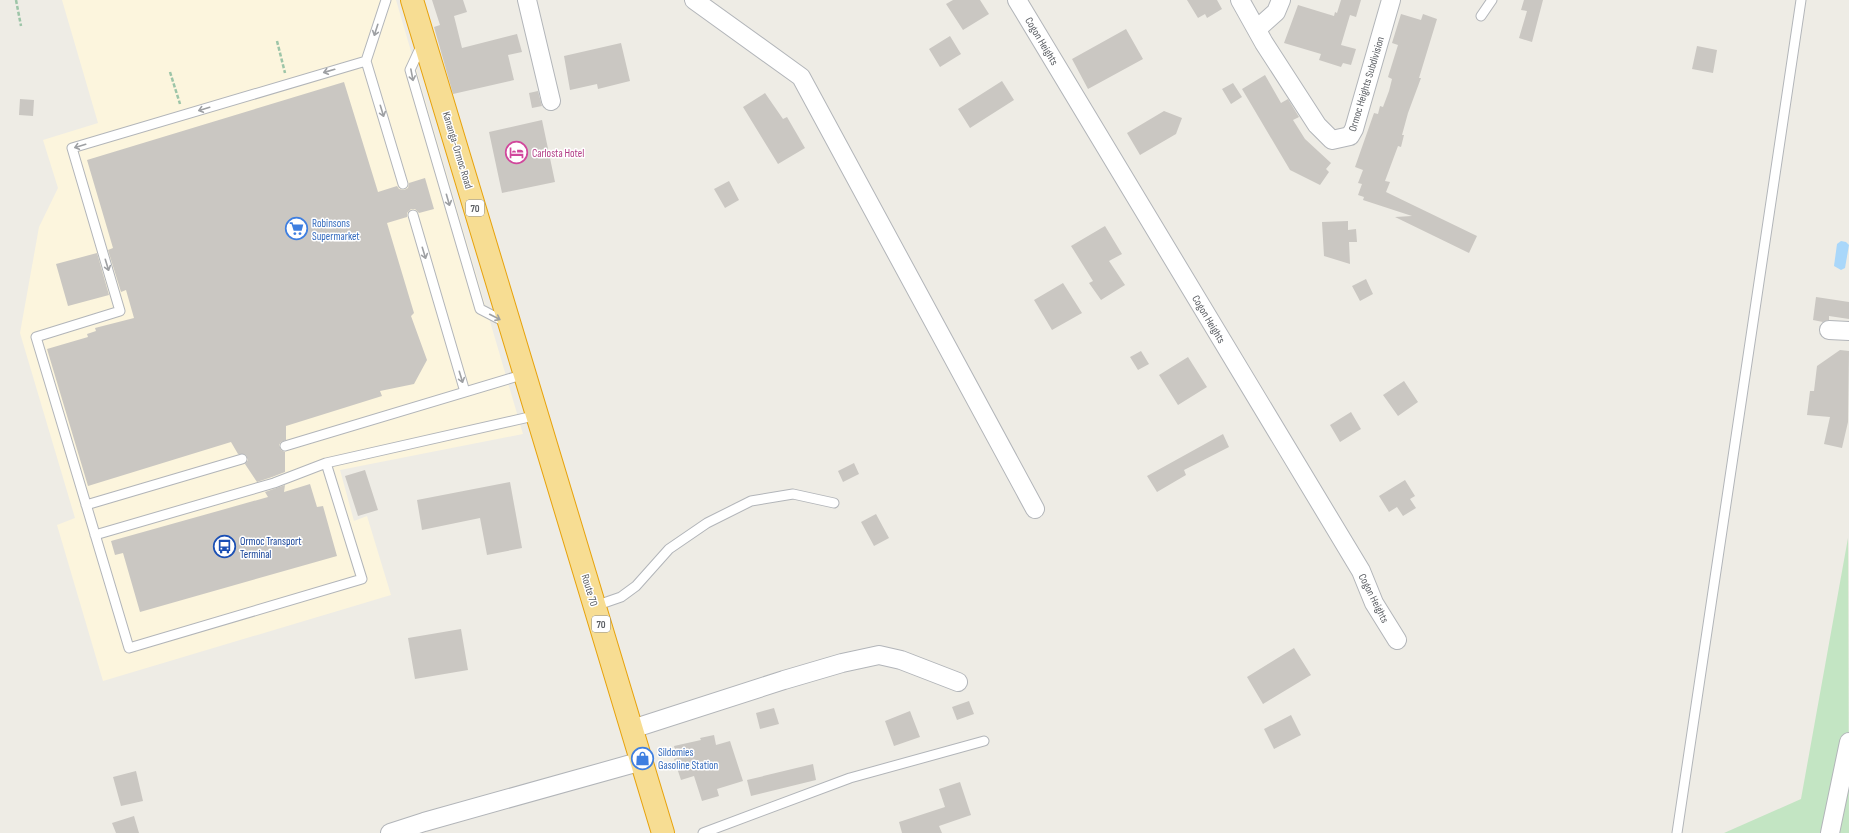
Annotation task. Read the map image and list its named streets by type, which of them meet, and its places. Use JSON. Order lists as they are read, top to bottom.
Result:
{
  "streets": {
    "highway": ["Kananga-Ormoc Road", "70", "Route 70"],
    "street": ["Cogon Heights", "Ormoc Heights Subdivision"]
  },
  "crossings": [
    ["Kananga-Ormoc Road", "Route 70"]
  ],
  "places": {
    "hotel": ["Carlosta Hotel"],
    "supermarket": ["Robinsons Supermarket"],
    "bus stop": ["Ormoc Transport Terminal"],
    "shop": ["Sildomies Gasoline Station"]
  }
}
